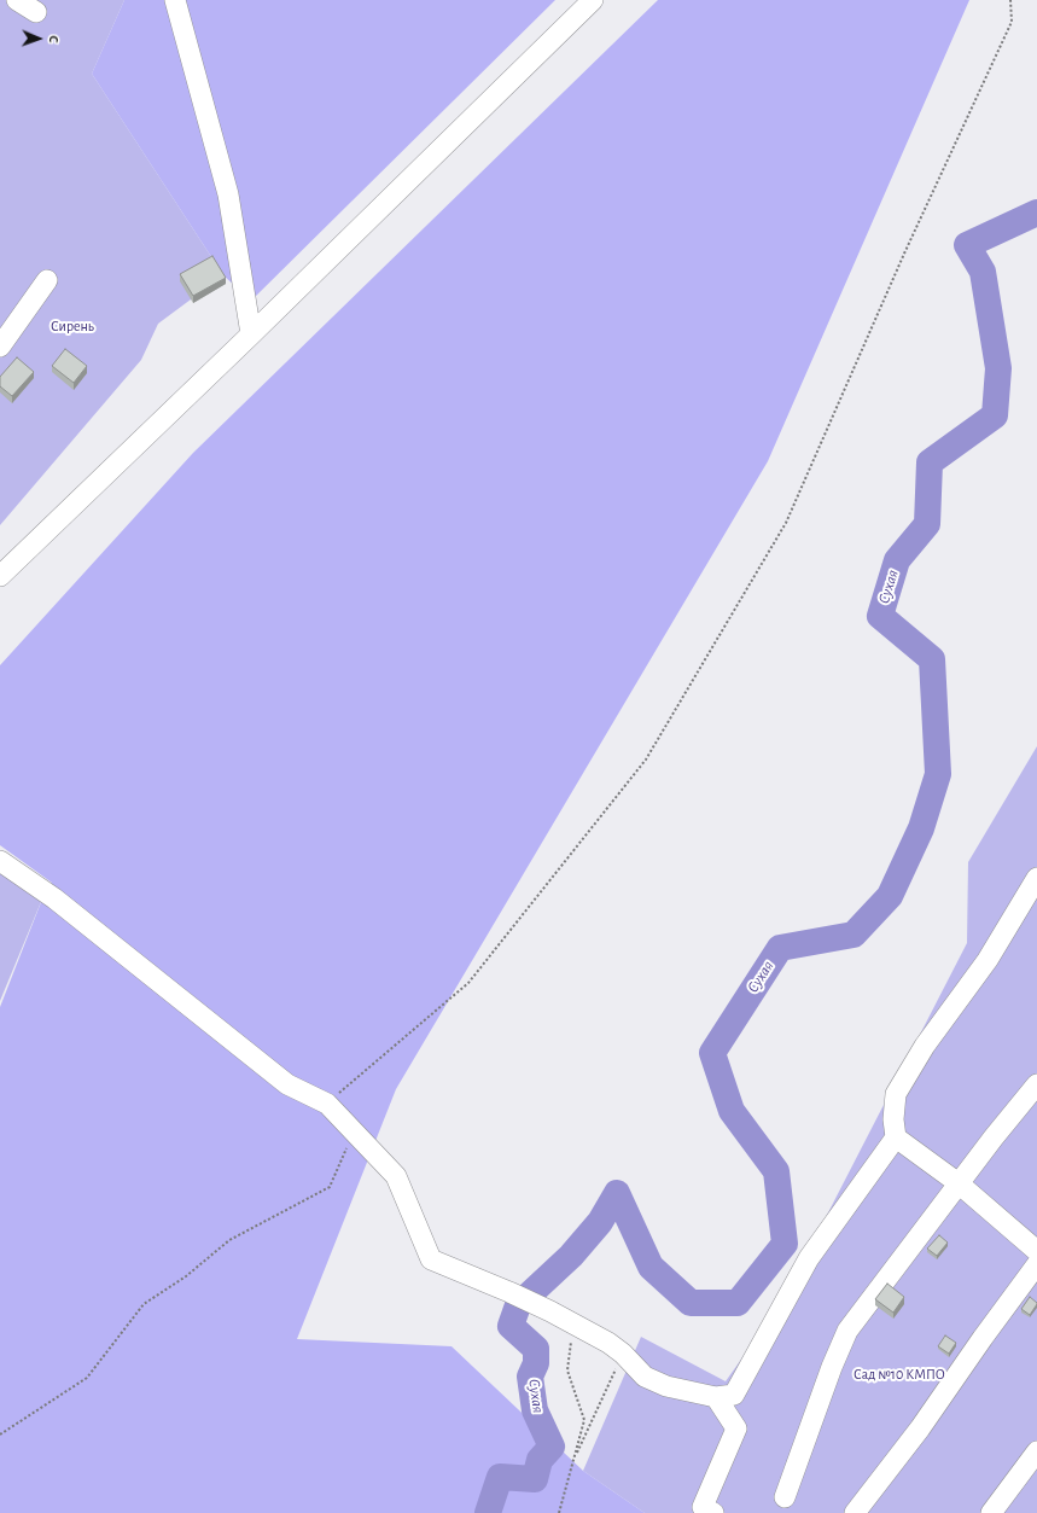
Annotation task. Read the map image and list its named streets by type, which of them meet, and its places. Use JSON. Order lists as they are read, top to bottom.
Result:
{
  "water": ["Сухая"],
  "parks": ["Сирень", "Сад №10 КМПО"],
  "north": "right"
}
